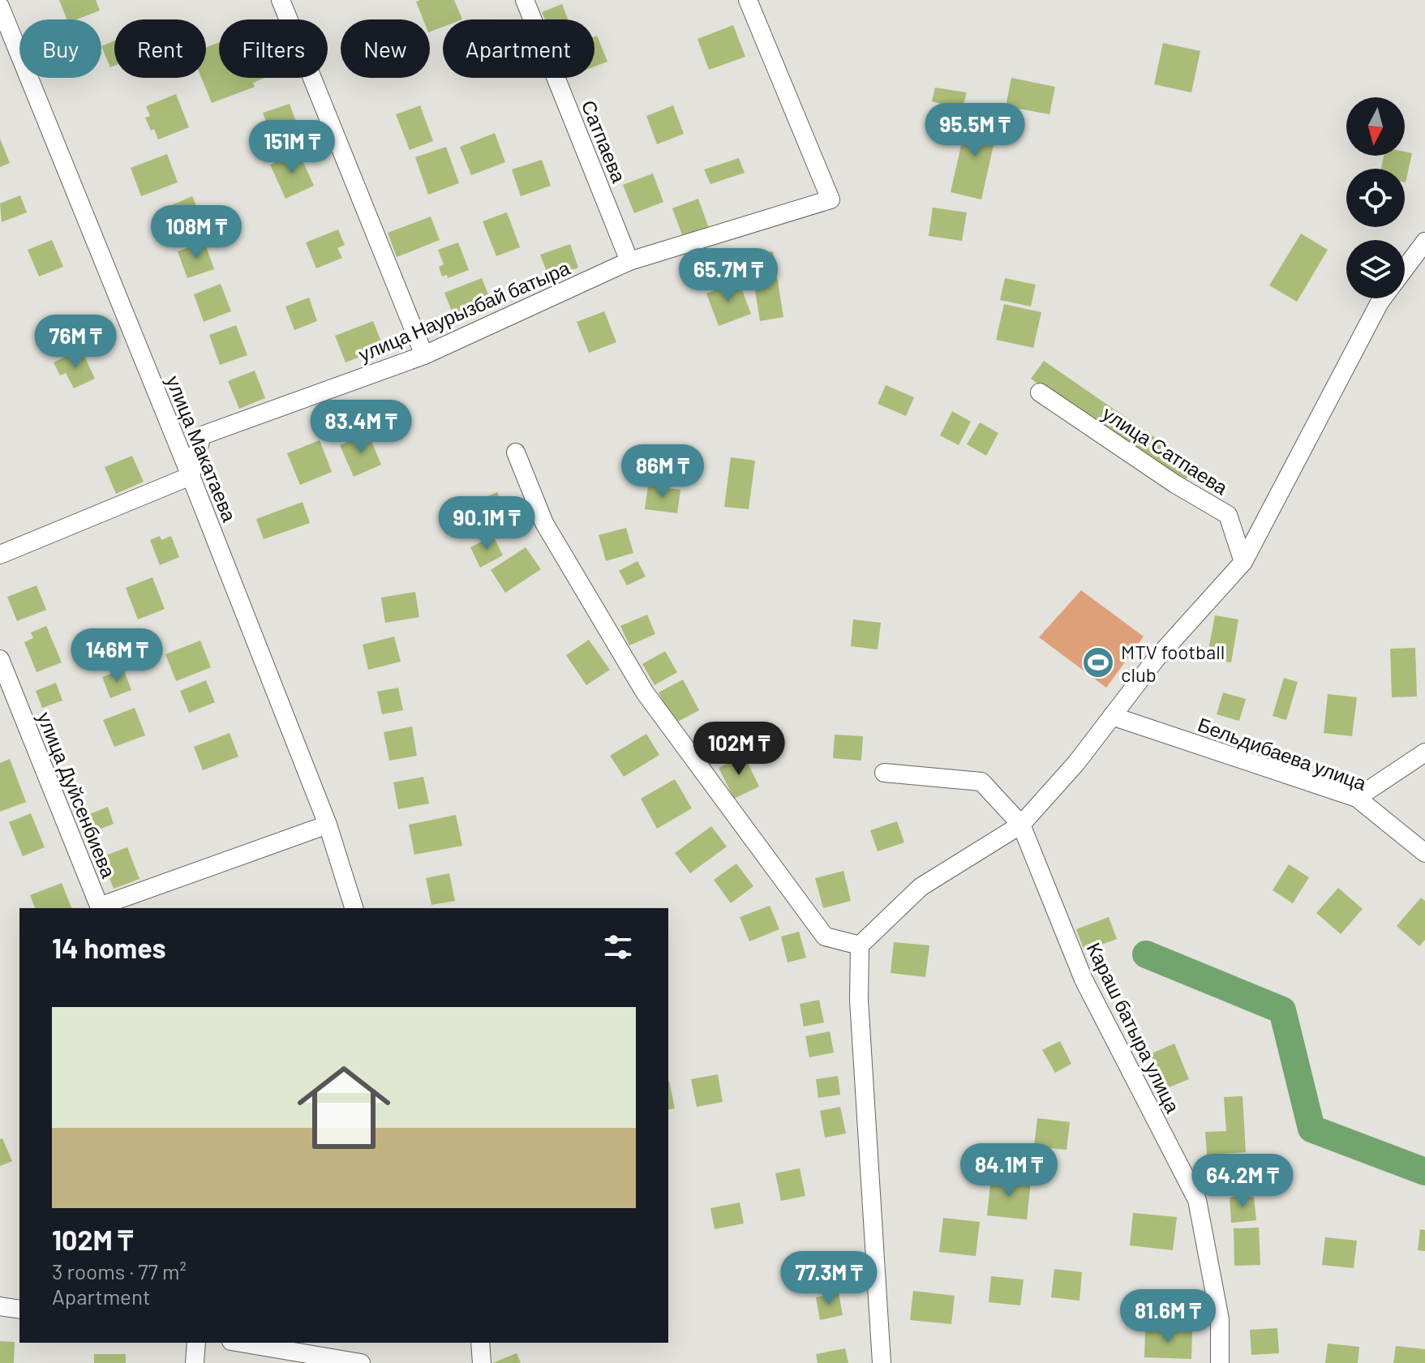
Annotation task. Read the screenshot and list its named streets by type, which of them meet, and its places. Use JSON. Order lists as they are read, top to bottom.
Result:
{
  "streets": {
    "street": [
      "Сатпаева",
      "улица Наурызбай батыра",
      "улица Макатаева",
      "улица Сатпаева",
      "Бельдибаева улица",
      "улица Дуйсенбиева",
      "Караш батыра улица"
    ]
  },
  "crossings": [
    ["Сатпаева", "улица Наурызбай батыра"],
    ["улица Наурызбай батыра", "улица Макатаева"]
  ],
  "places": {
    "sports": ["MTV football club"]
  },
  "north": "bottom",
  "page": {
    "chip": [
      "Buy",
      "Rent",
      "Filters",
      "New",
      "Apartment"
    ],
    "price": [
      "95.5M ₸",
      "151M ₸",
      "108M ₸",
      "65.7M ₸",
      "76M ₸",
      "83.4M ₸",
      "86M ₸",
      "90.1M ₸",
      "146M ₸",
      "102M ₸",
      "84.1M ₸",
      "64.2M ₸",
      "77.3M ₸",
      "81.6M ₸"
    ],
    "heading": "14 homes",
    "list": [
      {
        "name": "102M ₸",
        "note": "3 rooms · 77 m² · Apartment"
      }
    ]
  }
}
